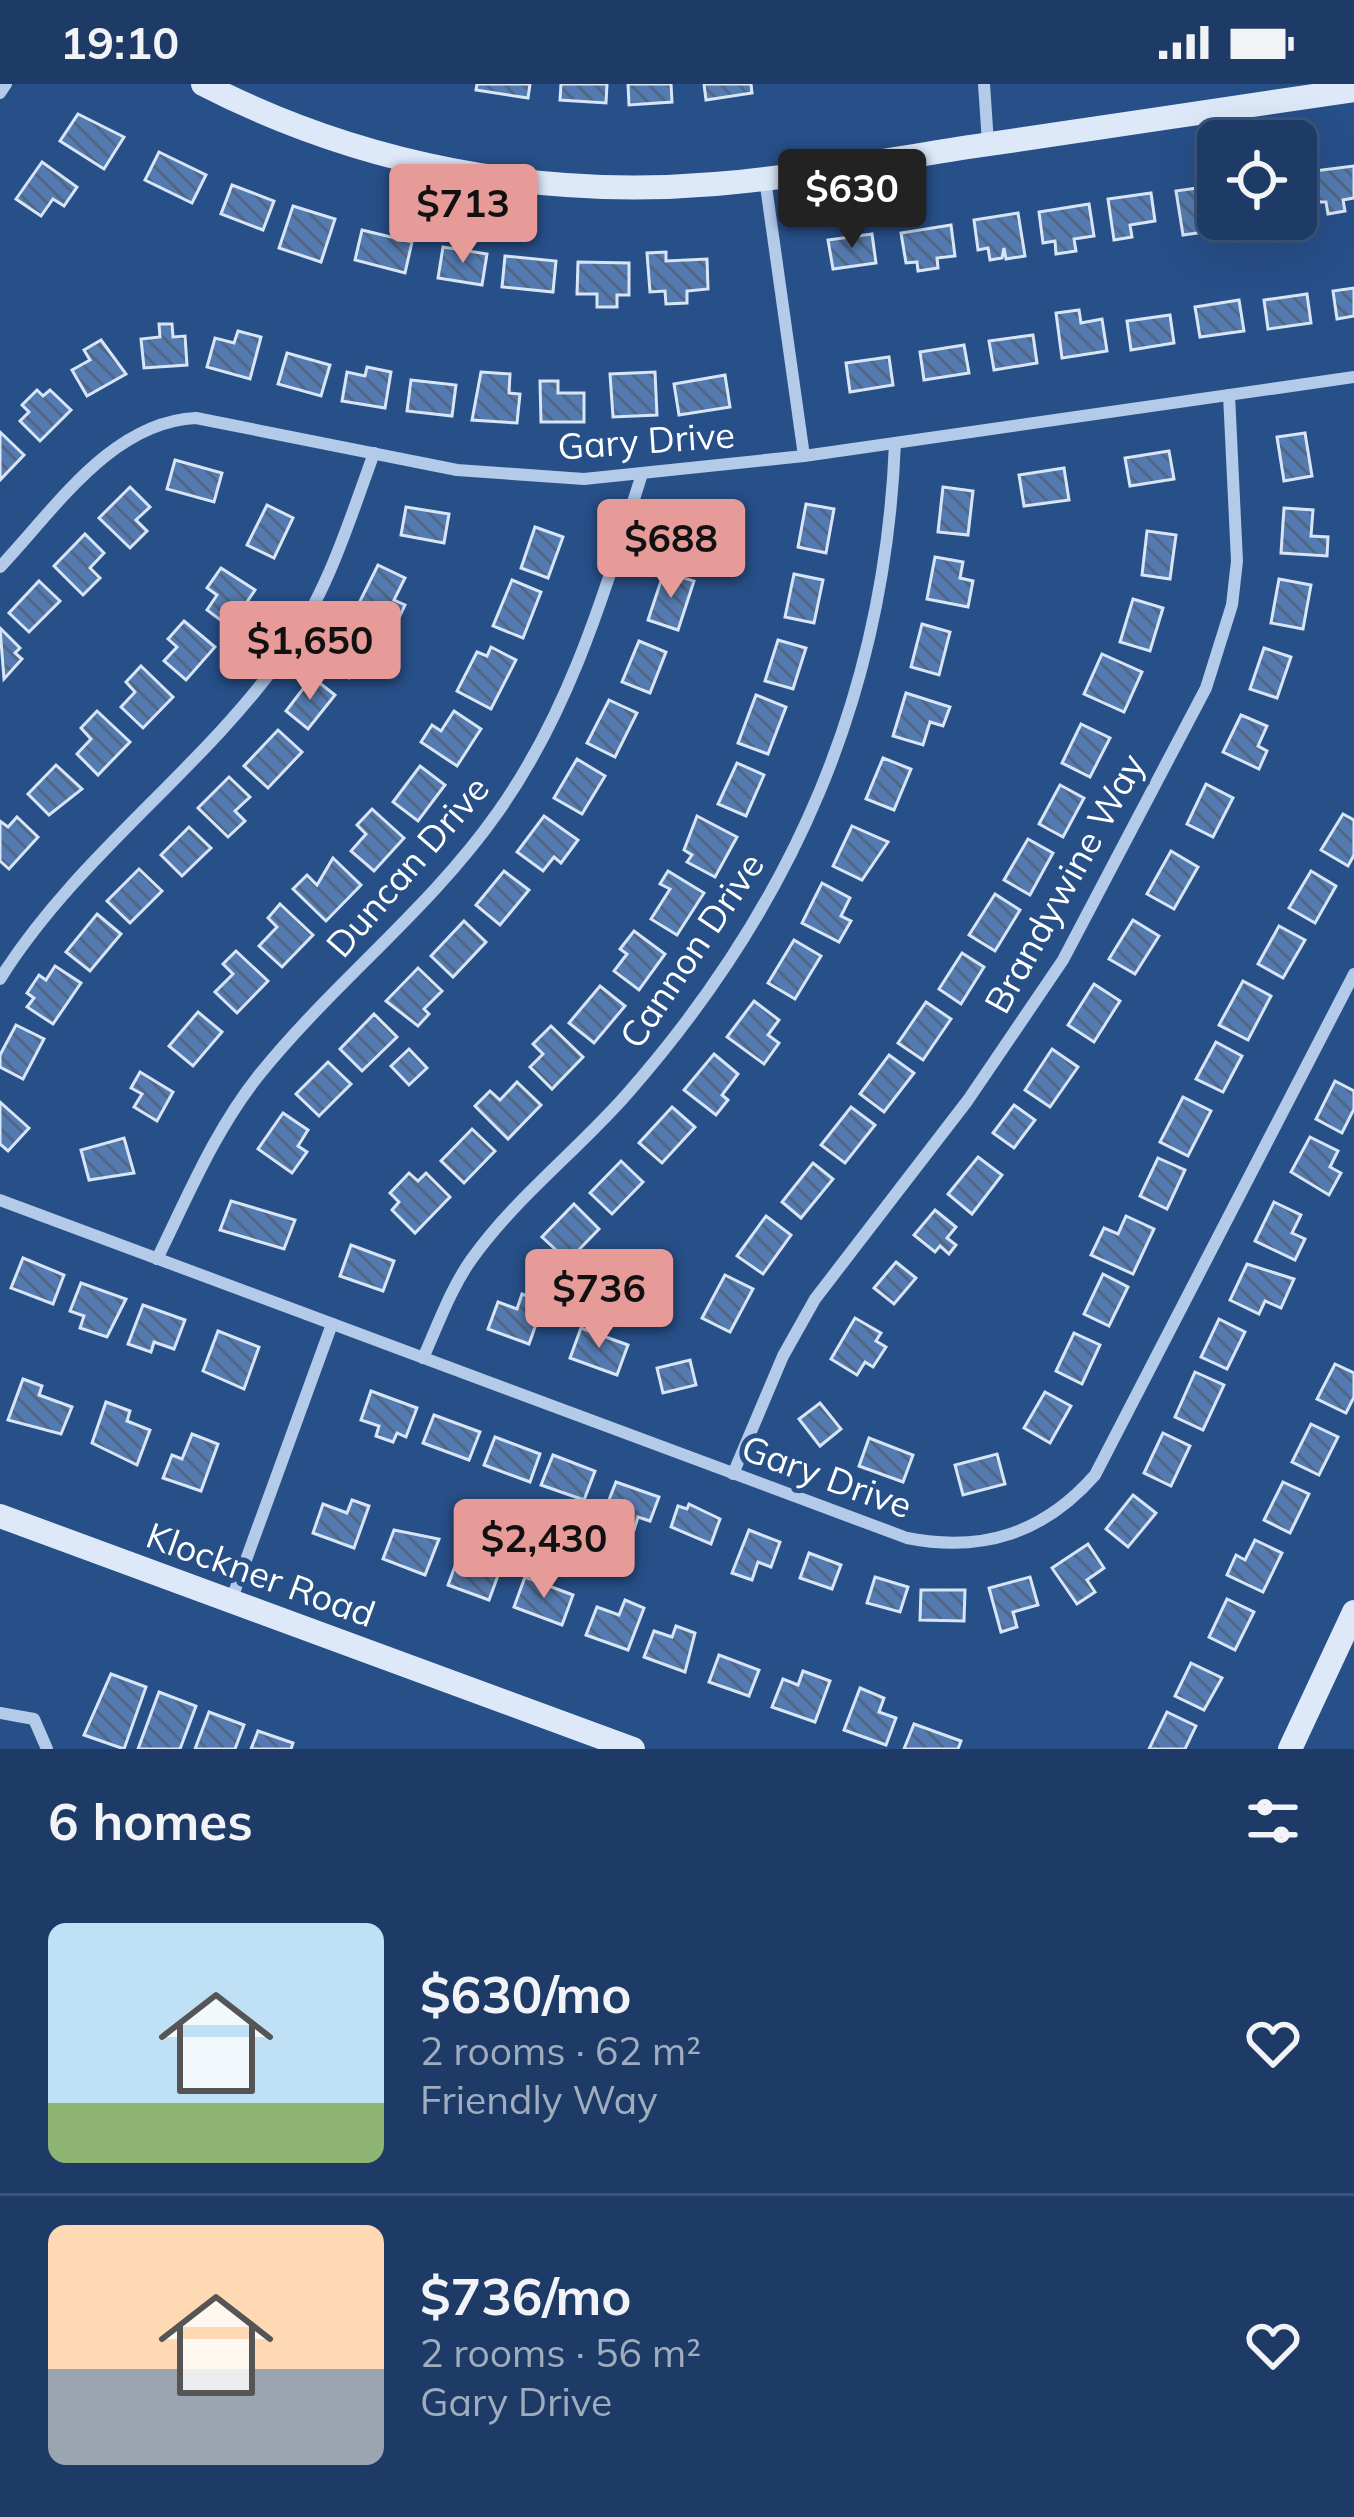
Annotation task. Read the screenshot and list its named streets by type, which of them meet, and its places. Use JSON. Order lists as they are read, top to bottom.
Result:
{
  "streets": {
    "street": [
      "Gary Drive",
      "Duncan Drive",
      "Brandywine Way",
      "Cannon Drive",
      "Klockner Road"
    ]
  },
  "crossings": [
    ["Gary Drive", "Duncan Drive"],
    ["Gary Drive", "Brandywine Way"],
    ["Gary Drive", "Cannon Drive"]
  ],
  "page": {
    "status": "19:10",
    "price": [
      "$630",
      "$713",
      "$688",
      "$1,650",
      "$736",
      "$2,430"
    ],
    "heading": "6 homes",
    "list": [
      {
        "name": "$630/mo",
        "note": "2 rooms · 62 m² · Friendly Way"
      },
      {
        "name": "$736/mo",
        "note": "2 rooms · 56 m² · Gary Drive"
      }
    ]
  }
}
